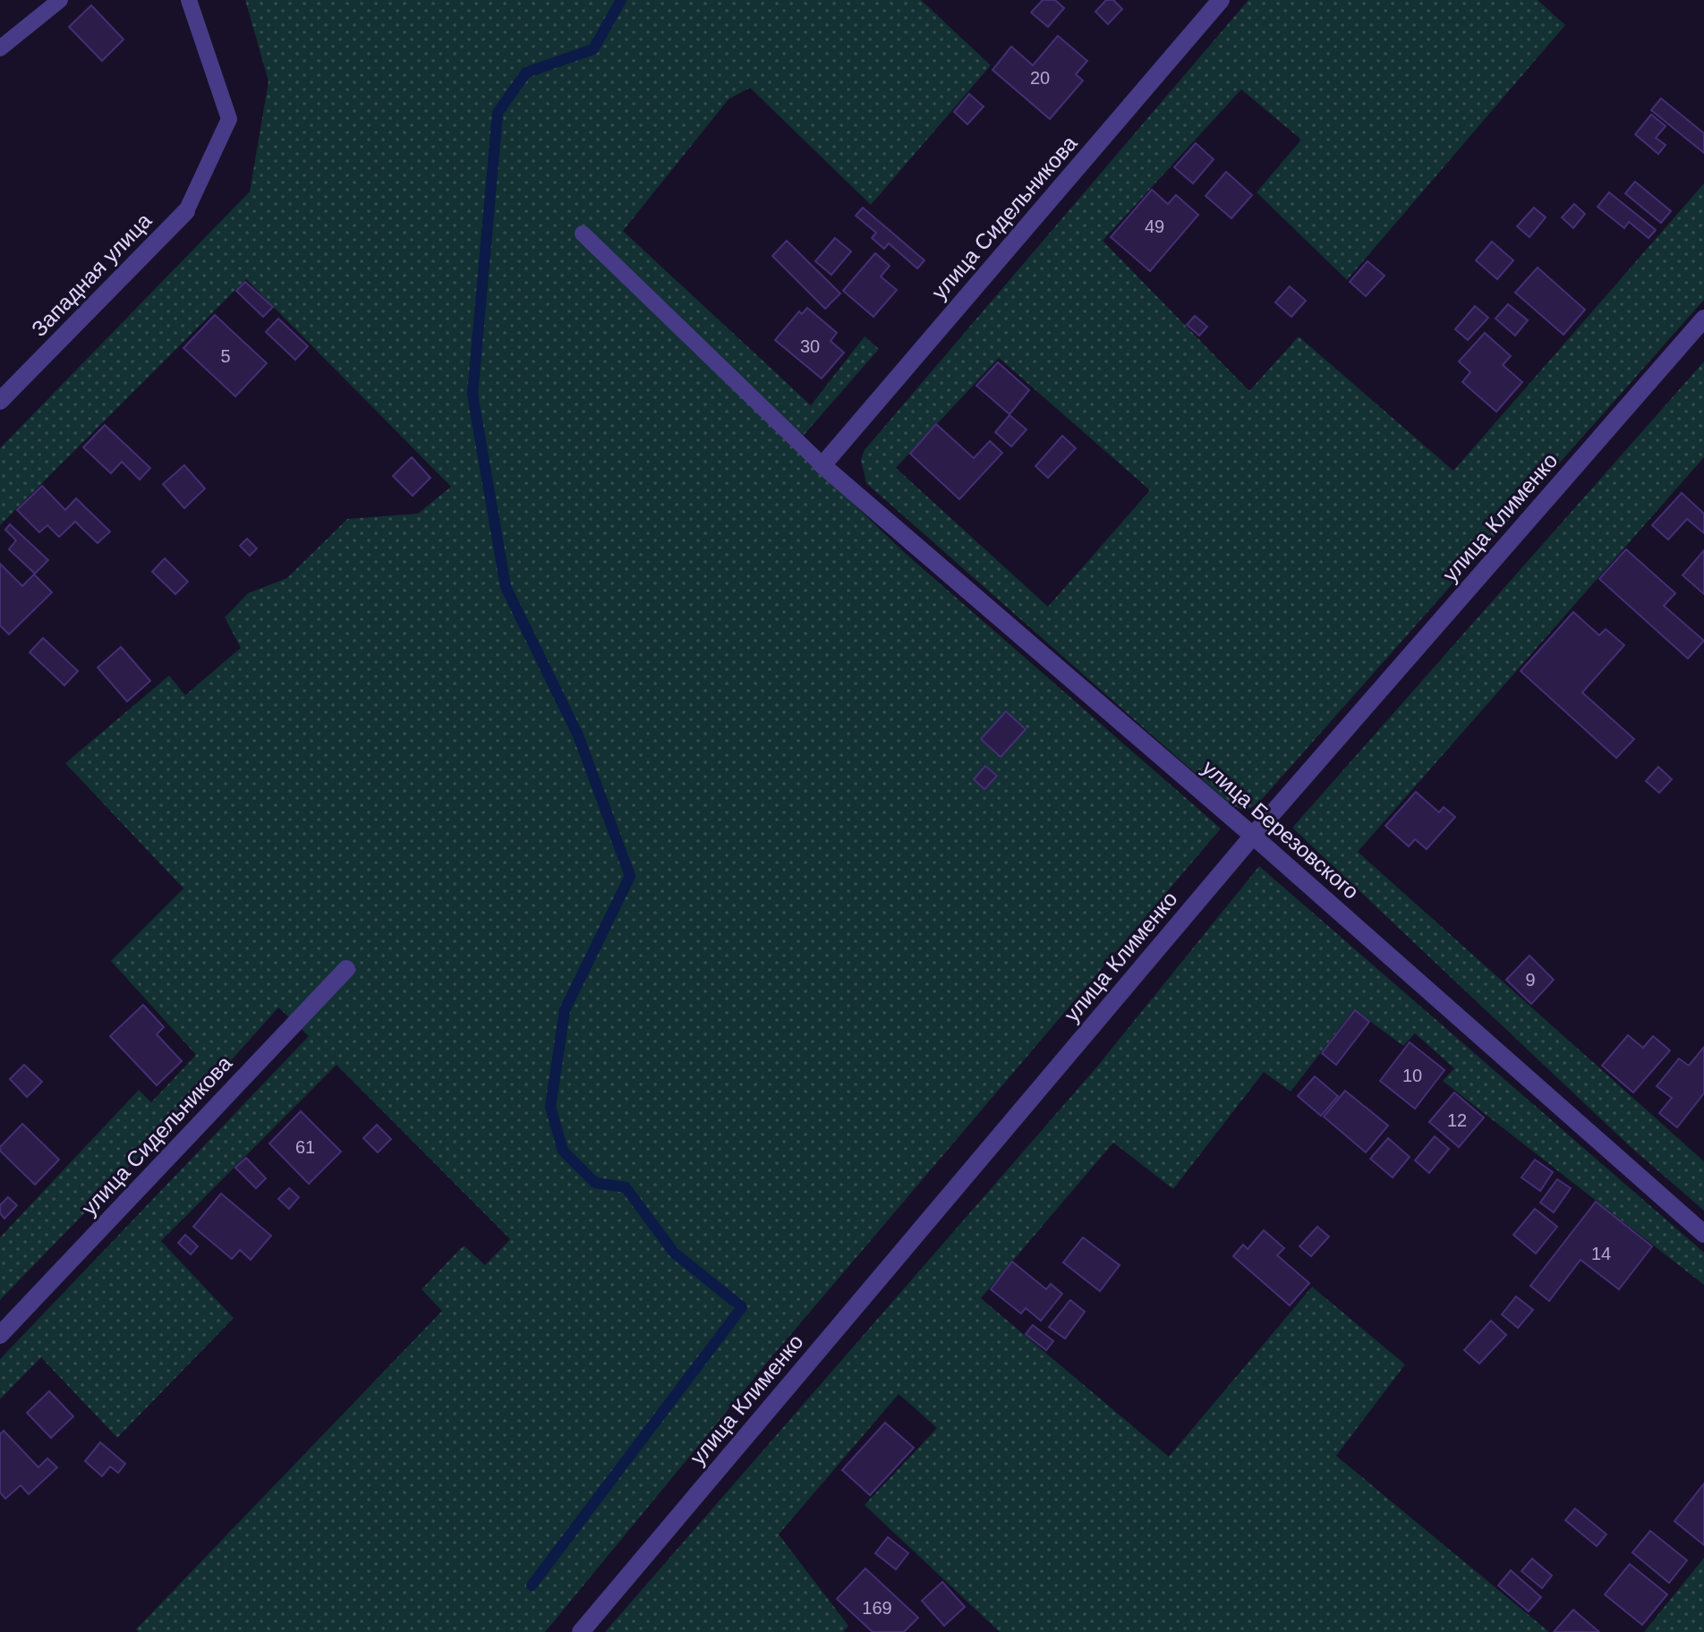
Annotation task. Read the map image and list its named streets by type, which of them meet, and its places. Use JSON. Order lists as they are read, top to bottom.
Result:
{
  "streets": {
    "street": [
      "улица Сидельникова",
      "Западная улица",
      "улица Клименко",
      "улица Березовского"
    ]
  },
  "crossings": [
    ["улица Сидельникова", "улица Березовского"],
    ["улица Клименко", "улица Березовского"]
  ],
  "house_numbers": [
    "20",
    "49",
    "30",
    "5",
    "9",
    "10",
    "12",
    "61",
    "14",
    "169"
  ]
}
